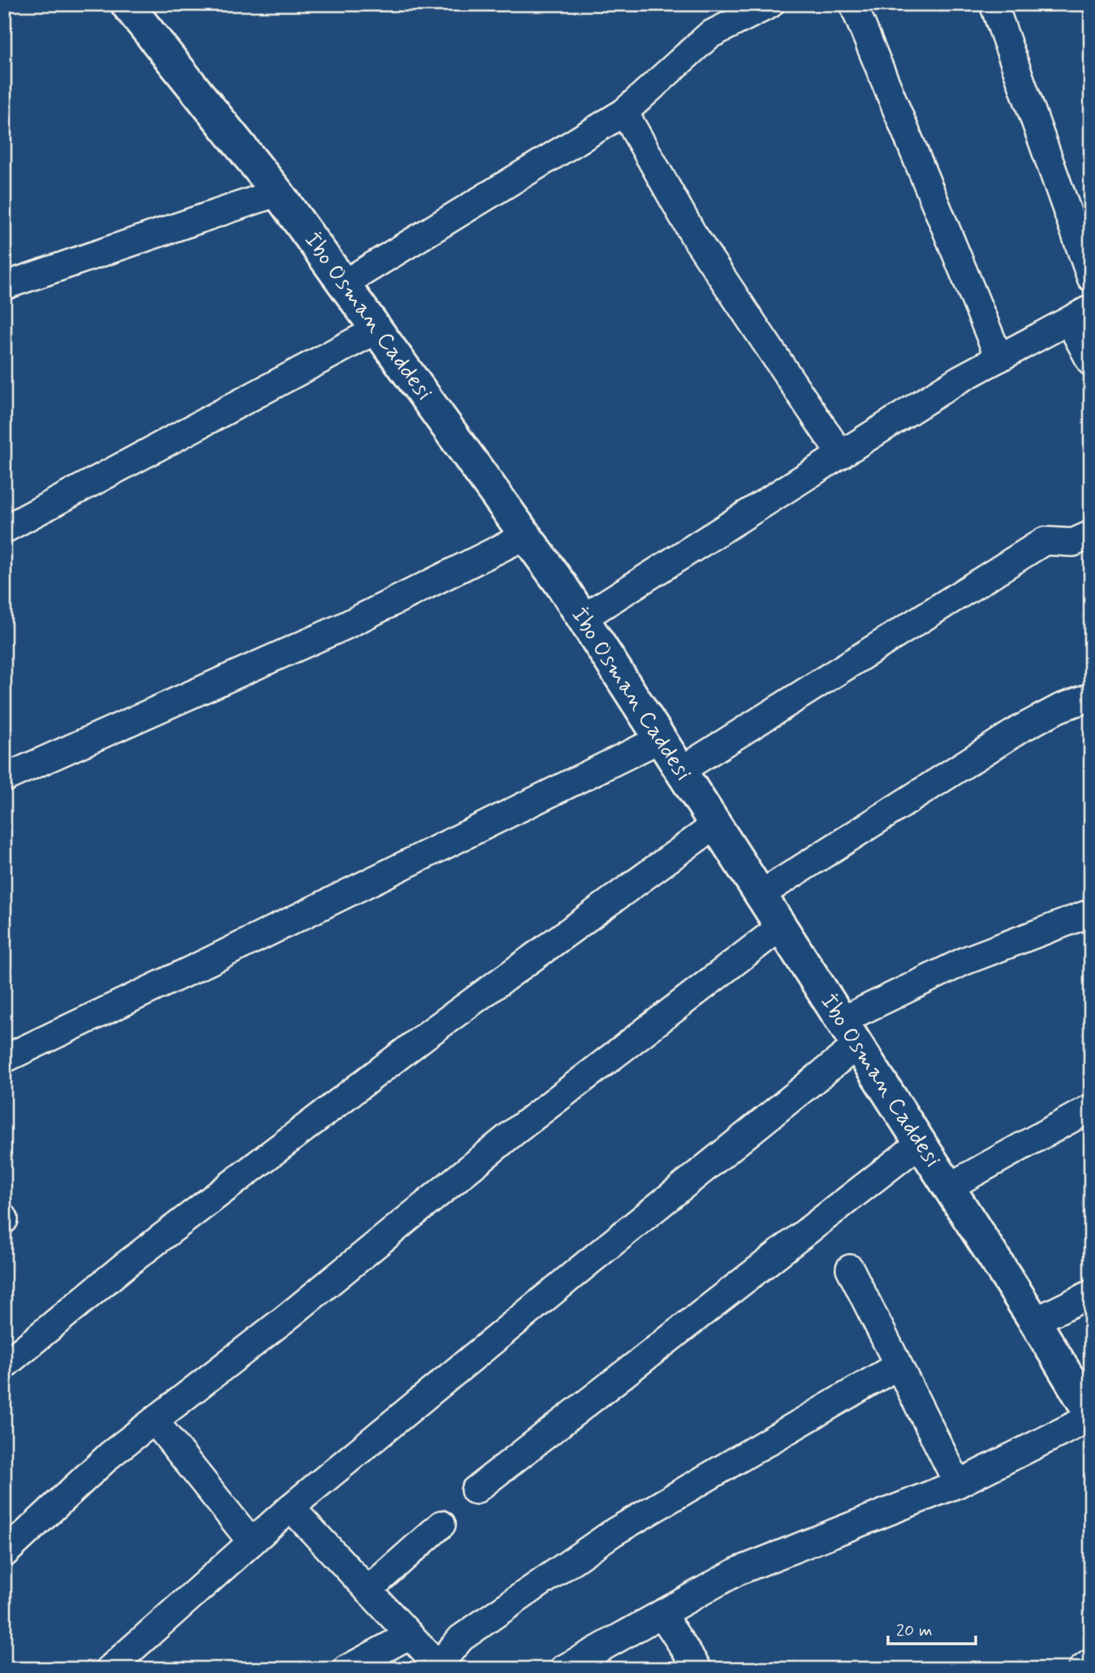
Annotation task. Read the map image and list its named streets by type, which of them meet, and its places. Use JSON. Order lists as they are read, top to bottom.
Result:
{
  "streets": {
    "street": ["İbo Osman Caddesi"]
  },
  "scale_bar": "20 m"
}
